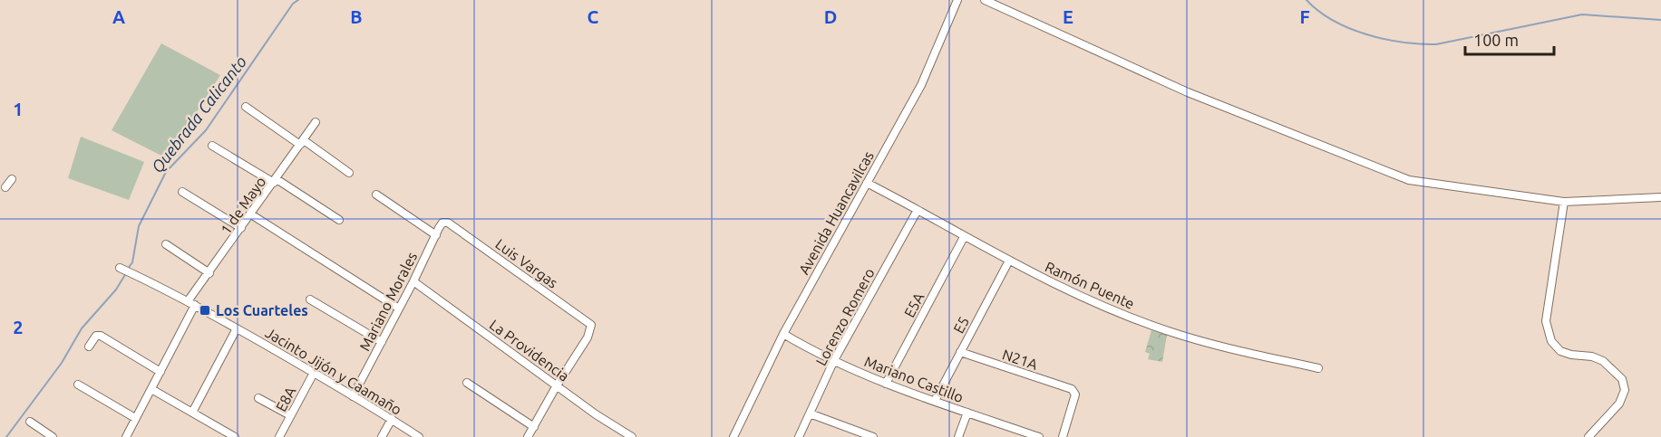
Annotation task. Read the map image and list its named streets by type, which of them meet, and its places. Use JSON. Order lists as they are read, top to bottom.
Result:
{
  "streets": {
    "street": [
      "1 de Mayo",
      "Avenida Huancavilcas",
      "Luis Vargas",
      "Ramón Puente",
      "Mariano Morales",
      "E5A",
      "Lorenzo Romero",
      "E5",
      "La Providencia",
      "N21A",
      "Jacinto Jijón y Caamaño",
      "Mariano Castillo",
      "E8A"
    ]
  },
  "crossings": [
    ["1 de Mayo", "Jacinto Jijón y Caamaño"],
    ["Avenida Huancavilcas", "Ramón Puente"],
    ["Avenida Huancavilcas", "Mariano Castillo"],
    ["Luis Vargas", "Mariano Morales"],
    ["Luis Vargas", "La Providencia"],
    ["Ramón Puente", "E5A"],
    ["Ramón Puente", "Lorenzo Romero"],
    ["Ramón Puente", "E5"],
    ["Mariano Morales", "La Providencia"],
    ["Mariano Morales", "Jacinto Jijón y Caamaño"],
    ["E5A", "Mariano Castillo"],
    ["Lorenzo Romero", "Mariano Castillo"],
    ["E5", "N21A"],
    ["E5", "Mariano Castillo"],
    ["Jacinto Jijón y Caamaño", "E8A"]
  ],
  "water": ["Quebrada Calicanto"],
  "places": {
    "transit": ["Los Cuarteles"]
  },
  "scale_bar": "100 m",
  "grid": {
    "columns": [
      "A",
      "B",
      "C",
      "D",
      "E",
      "F"
    ],
    "rows": ["1", "2"]
  }
}
